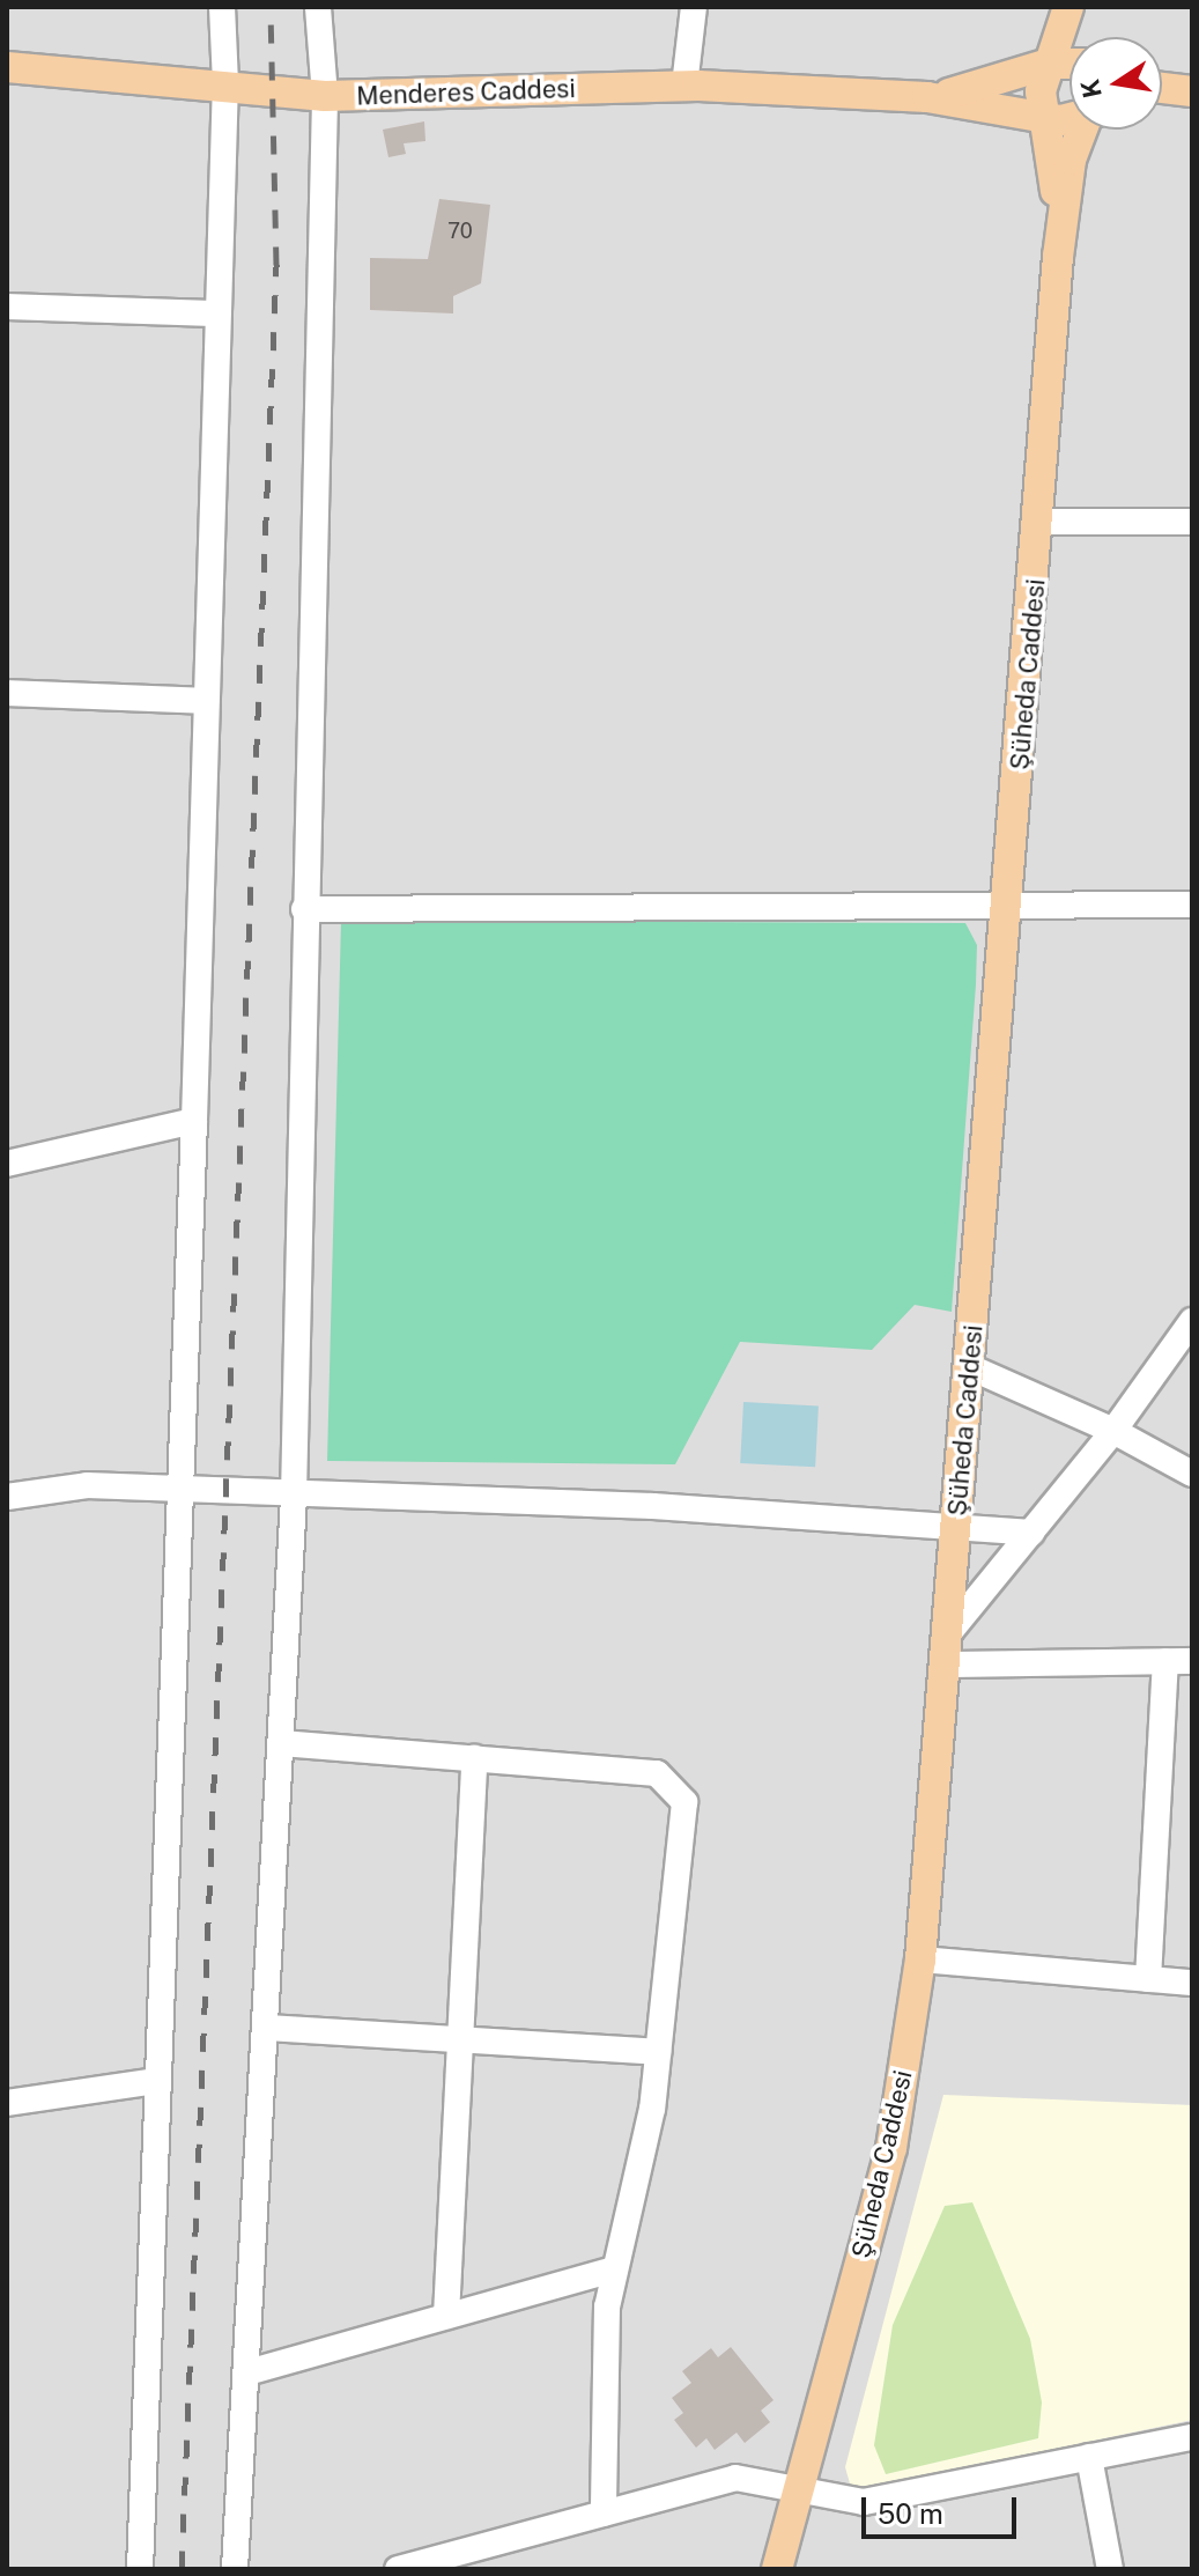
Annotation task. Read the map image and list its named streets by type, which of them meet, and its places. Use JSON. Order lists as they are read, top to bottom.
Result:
{
  "streets": {
    "main road": ["Menderes Caddesi", "Şüheda Caddesi"]
  },
  "house_numbers": ["70"],
  "scale_bar": "50 m",
  "north": "left"
}
